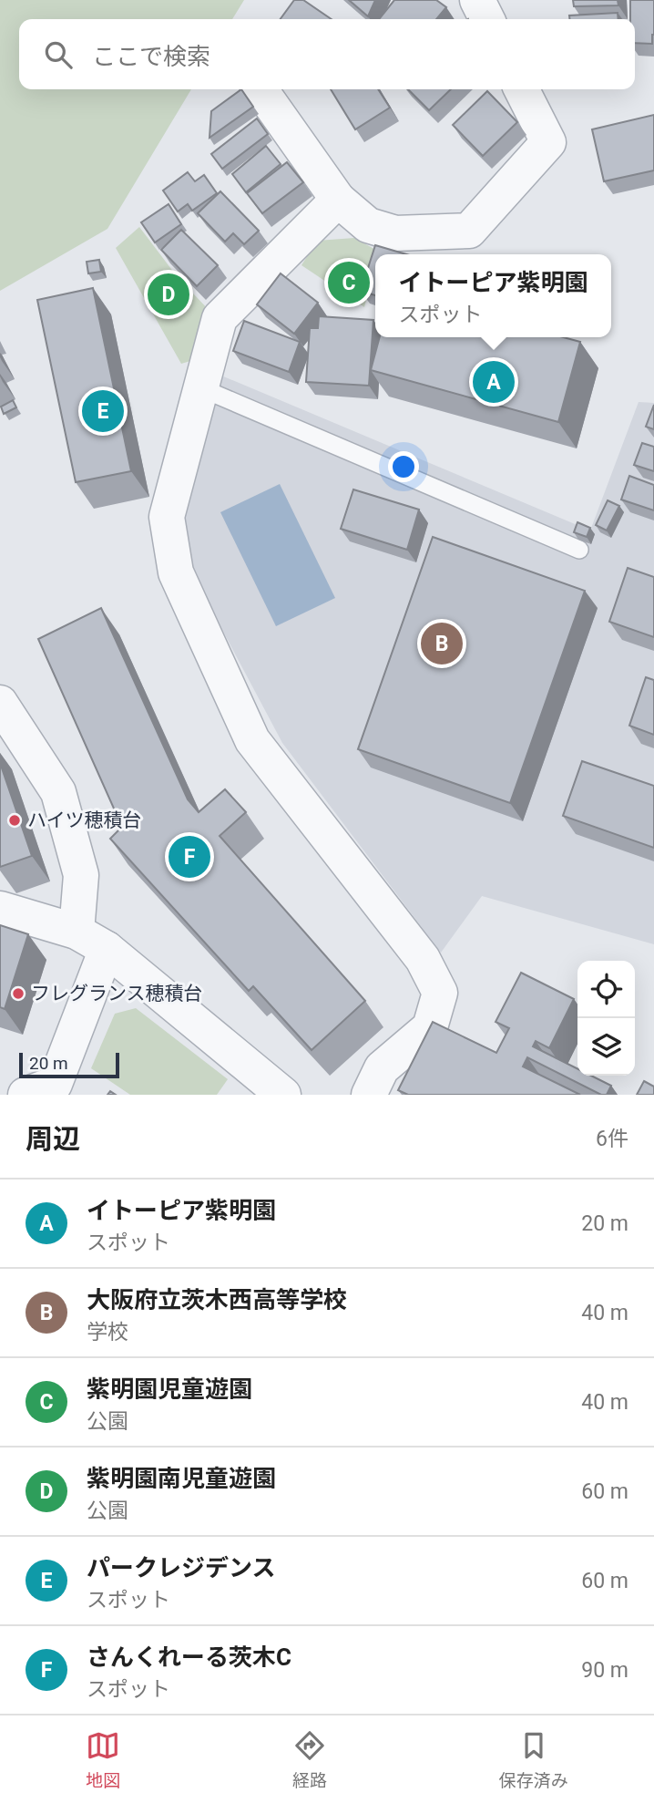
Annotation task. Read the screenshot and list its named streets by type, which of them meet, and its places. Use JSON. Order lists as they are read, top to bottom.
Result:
{
  "places": ["ハイツ穂積台", "フレグランス穂積台"],
  "scale_bar": "20 m",
  "page": {
    "search": "ここで検索",
    "popup": ["イトーピア紫明園", "スポット"],
    "pins": [
      "C",
      "D",
      "A",
      "E",
      "B",
      "F"
    ],
    "scale": "20 m",
    "heading": ["周辺", "6件"],
    "list": [
      {
        "mark": "A",
        "name": "イトーピア紫明園",
        "note": "スポット",
        "value": "20 m"
      },
      {
        "mark": "B",
        "name": "大阪府立茨木西高等学校",
        "note": "学校",
        "value": "40 m"
      },
      {
        "mark": "C",
        "name": "紫明園児童遊園",
        "note": "公園",
        "value": "40 m"
      },
      {
        "mark": "D",
        "name": "紫明園南児童遊園",
        "note": "公園",
        "value": "60 m"
      },
      {
        "mark": "E",
        "name": "パークレジデンス",
        "note": "スポット",
        "value": "60 m"
      },
      {
        "mark": "F",
        "name": "さんくれーる茨木C",
        "note": "スポット",
        "value": "90 m"
      }
    ],
    "nav": ["地図", "経路", "保存済み"]
  }
}
